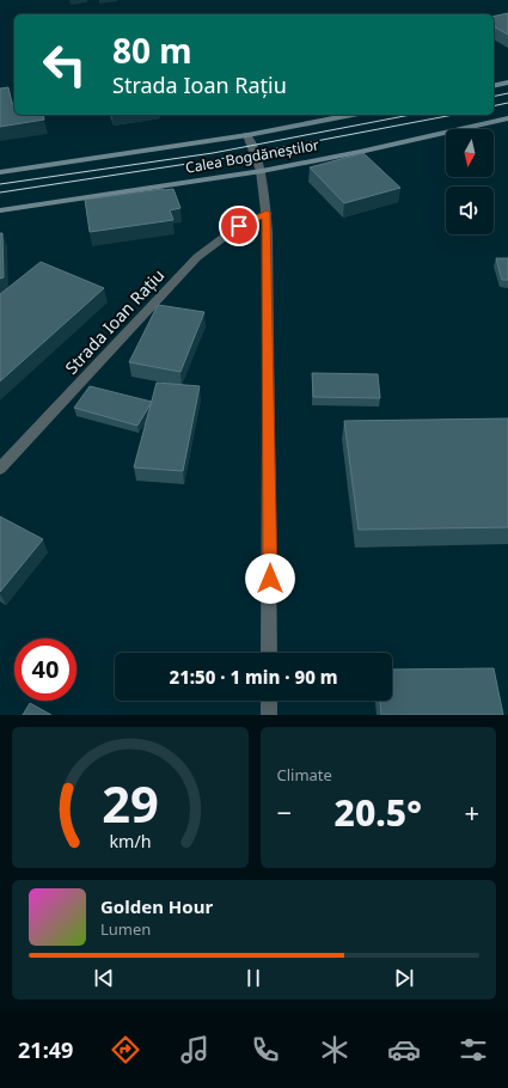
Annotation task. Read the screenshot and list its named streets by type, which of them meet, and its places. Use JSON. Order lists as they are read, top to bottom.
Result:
{
  "streets": {
    "main road": ["Calea Bogdăneștilor"],
    "street": ["Strada Ioan Rațiu"]
  },
  "north": "bottom",
  "page": {
    "turn": ["80 m", "Strada Ioan Rațiu"],
    "limit": "40",
    "trip": "21:50 · 1 min · 90 m",
    "tile": "Climate",
    "heat": ["−", "20.5°", "+"],
    "song": ["Golden Hour", "Lumen"],
    "tabs": "21:49",
    "gauge": ["29", "km/h"]
  }
}
